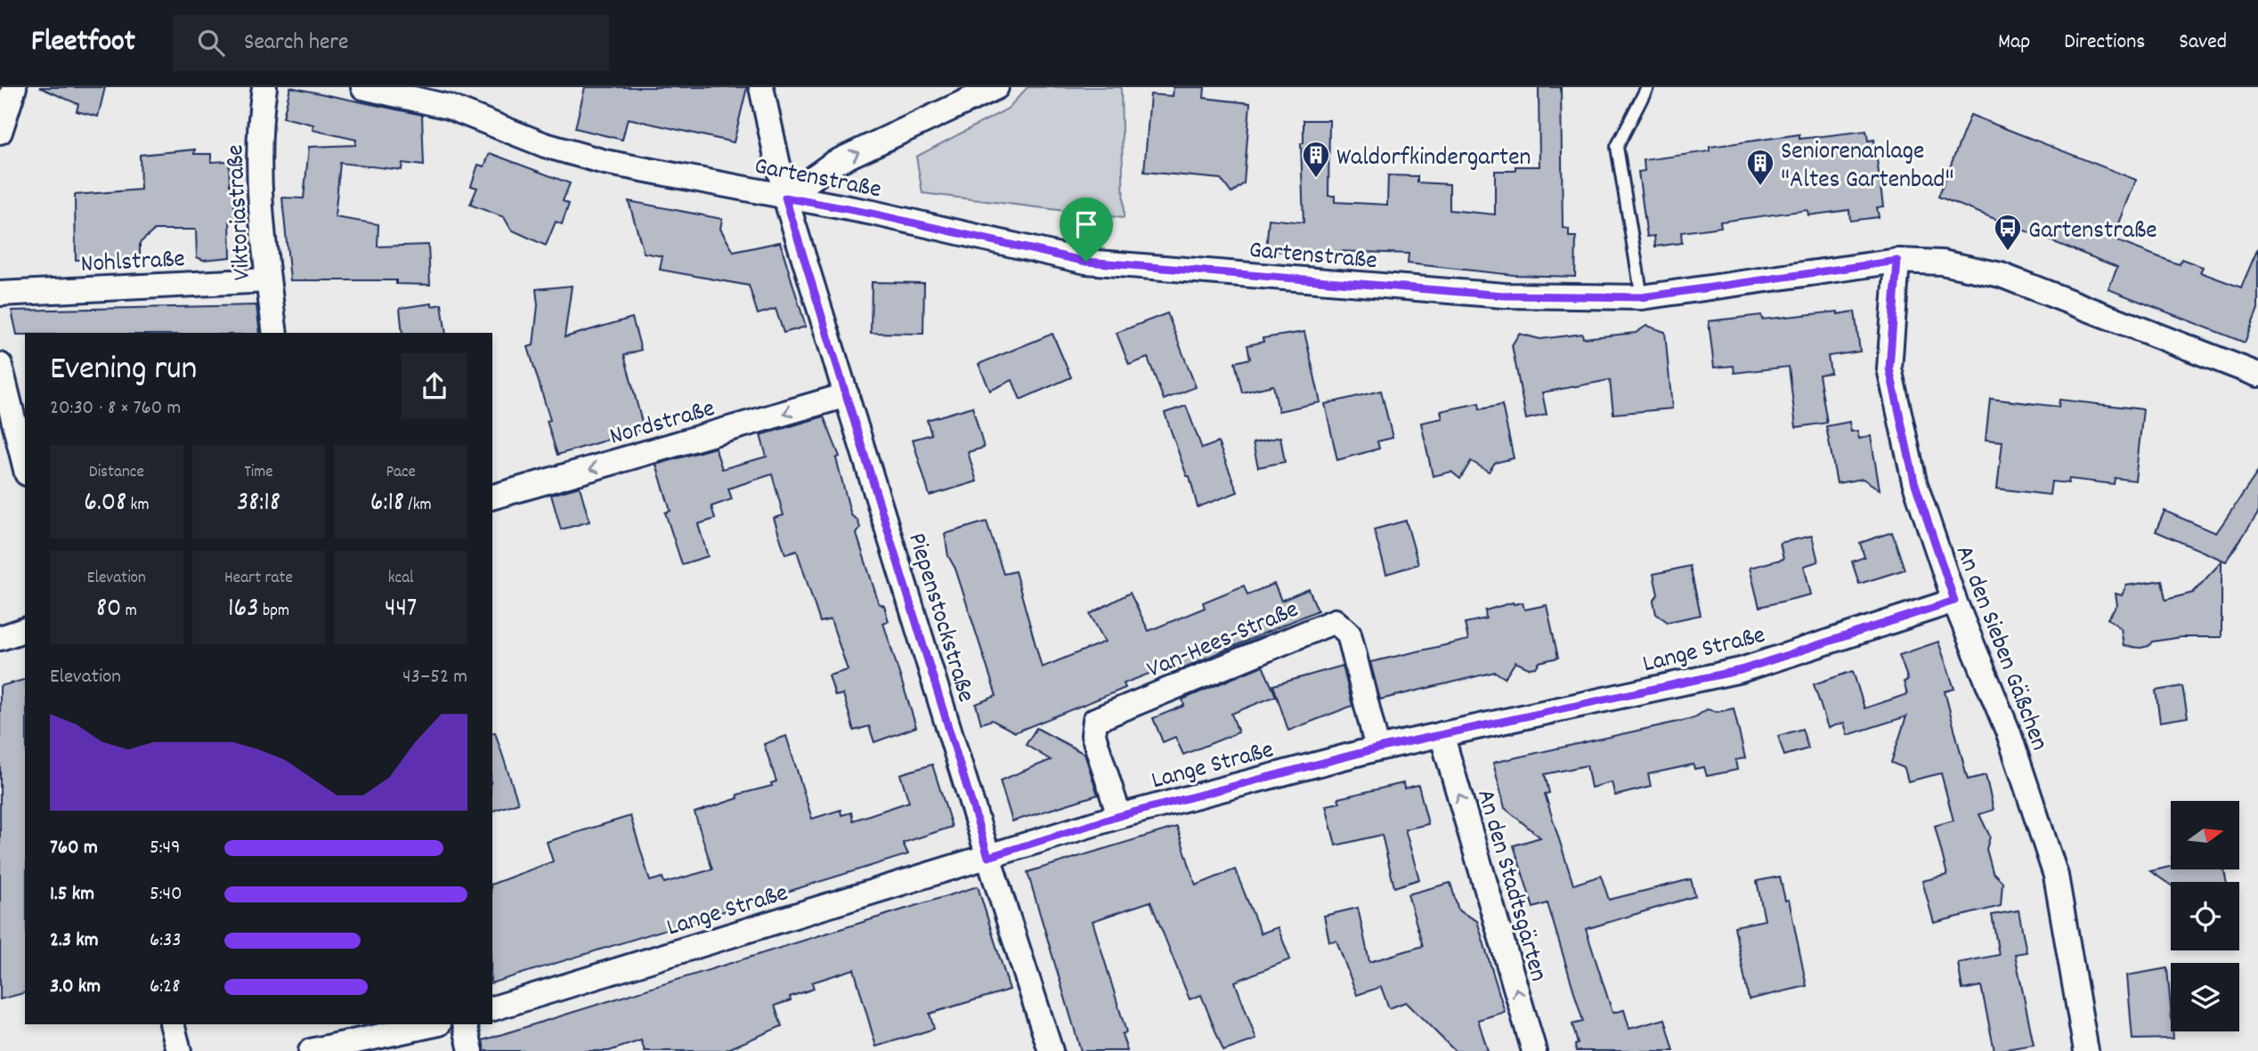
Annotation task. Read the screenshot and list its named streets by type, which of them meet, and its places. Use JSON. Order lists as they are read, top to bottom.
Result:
{
  "streets": {
    "street": [
      "Gartenstraße",
      "Viktoriastraße",
      "Nohlstraße",
      "Nordstraße",
      "Piepenstockstraße",
      "Van-Hees-Straße",
      "Lange Straße",
      "An den Sieben Gäßchen",
      "An den Stadtsgärten"
    ]
  },
  "crossings": [
    ["Gartenstraße", "Piepenstockstraße"],
    ["Gartenstraße", "An den Sieben Gäßchen"],
    ["Viktoriastraße", "Nohlstraße"],
    ["Nordstraße", "Piepenstockstraße"],
    ["Piepenstockstraße", "Lange Straße"],
    ["Van-Hees-Straße", "Lange Straße"],
    ["Lange Straße", "An den Sieben Gäßchen"],
    ["Lange Straße", "An den Stadtsgärten"]
  ],
  "one_way": ["Nordstraße", "An den Stadtsgärten"],
  "places": {
    "building": ["Waldorfkindergarten", "Seniorenanlage \"Altes Gartenbad\""],
    "bus stop": ["Gartenstraße"]
  },
  "north": "right",
  "page": {
    "header": "Fleetfoot",
    "search": "Search here",
    "nav": ["Map", "Directions", "Saved"],
    "heading": ["Evening run", "20:30 · 8 × 760 m"],
    "stats": [
      ["Distance", "6.08 km"],
      ["Time", "38:18"],
      ["Pace", "6:18 /km"],
      ["Elevation", "80 m"],
      ["Heart rate", "163 bpm"],
      ["kcal", "447"]
    ],
    "chart": ["Elevation", "43–52 m"],
    "list": [
      {
        "name": "760 m",
        "note": "5:49"
      },
      {
        "name": "1.5 km",
        "note": "5:40"
      },
      {
        "name": "2.3 km",
        "note": "6:33"
      },
      {
        "name": "3.0 km",
        "note": "6:28"
      }
    ]
  }
}
